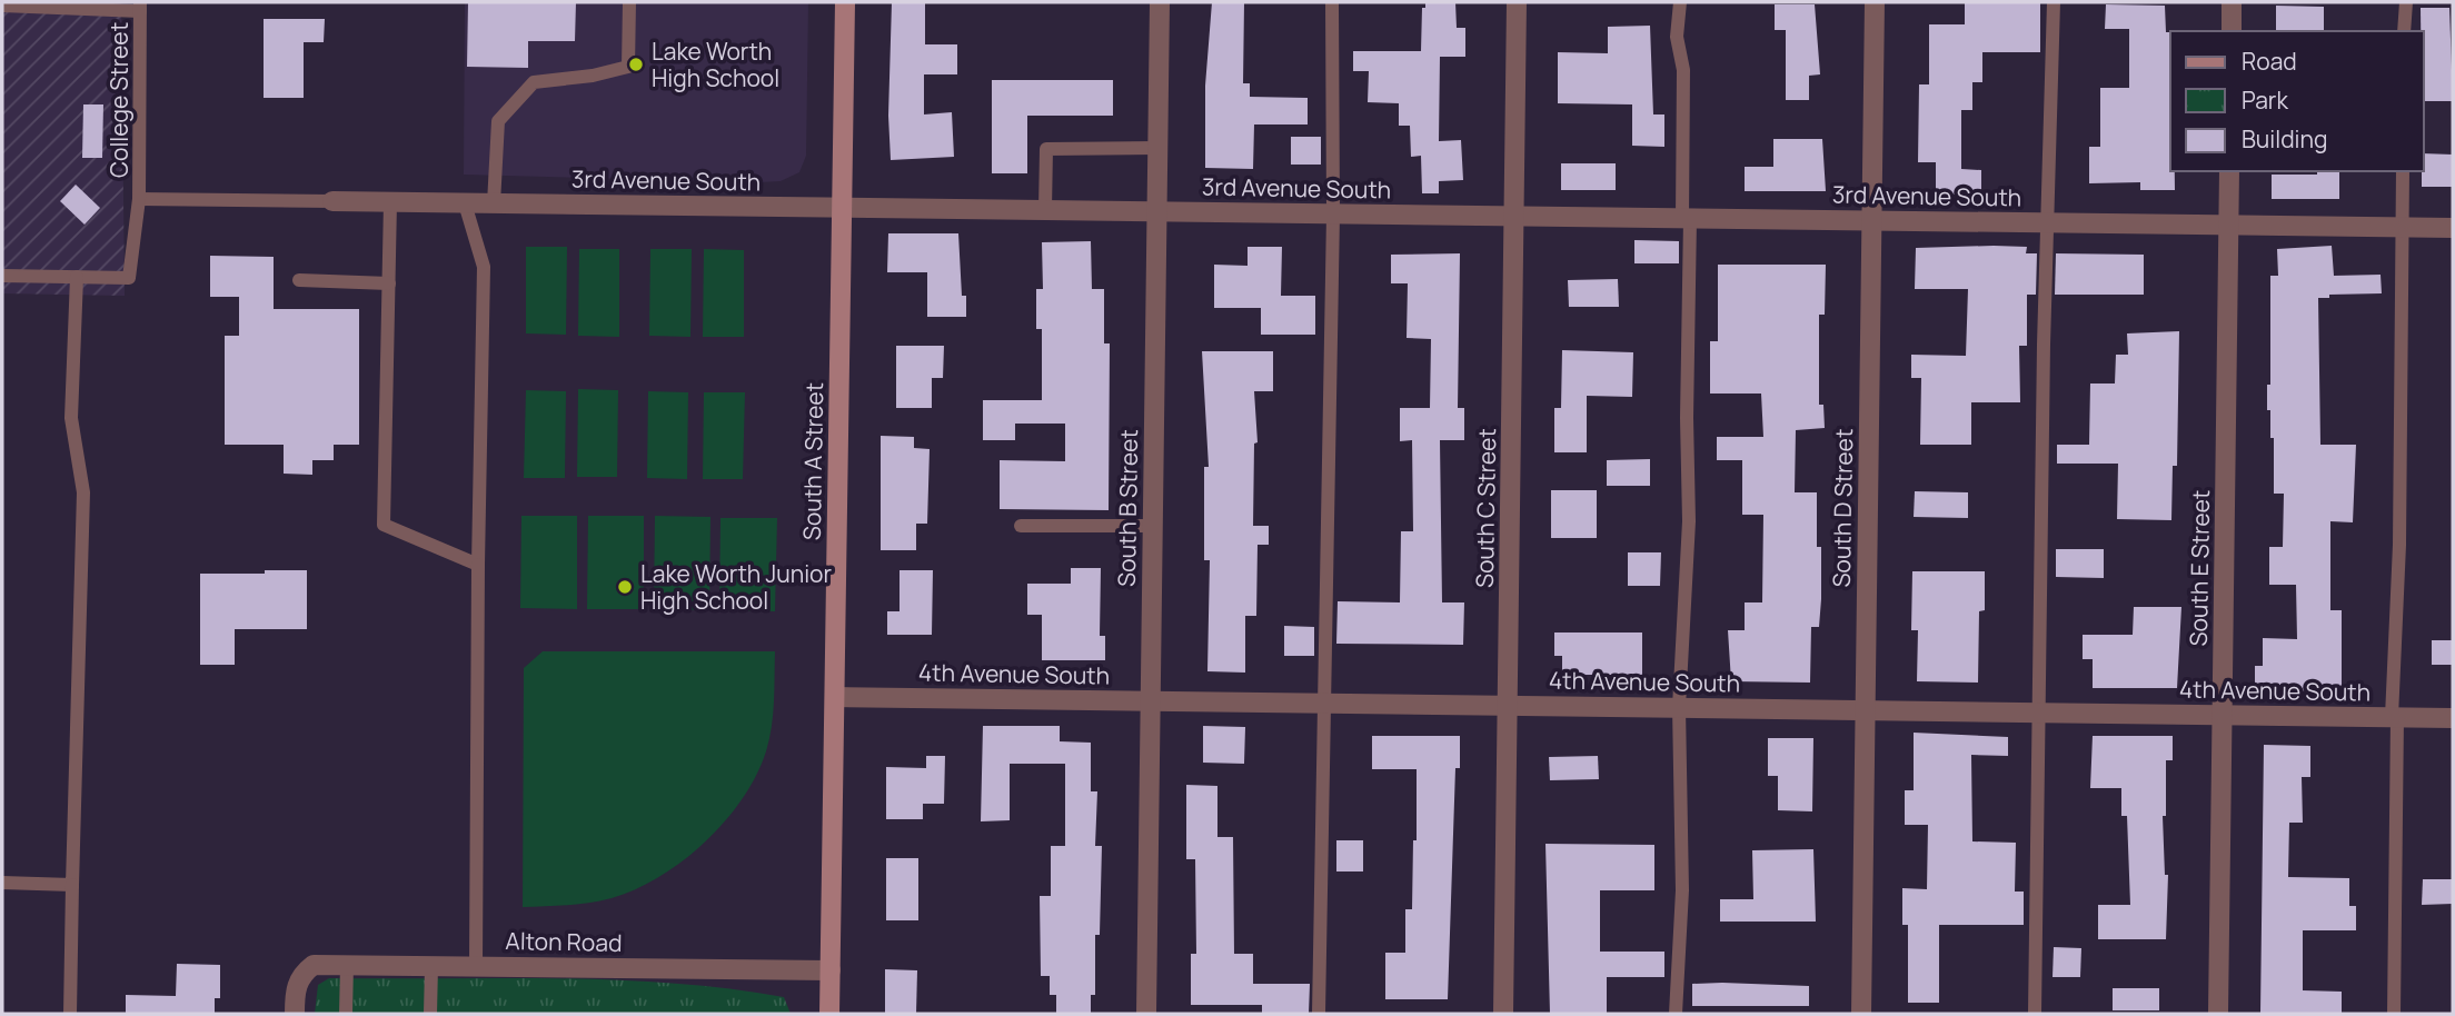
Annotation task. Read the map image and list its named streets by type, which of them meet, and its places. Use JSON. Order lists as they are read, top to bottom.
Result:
{
  "streets": {
    "street": [
      "3rd Avenue South",
      "South A Street",
      "South B Street",
      "South C Street",
      "South D Street",
      "South E Street",
      "4th Avenue South",
      "Alton Road"
    ],
    "lane": ["College Street"]
  },
  "crossings": [
    ["College Street", "3rd Avenue South"],
    ["3rd Avenue South", "South A Street"],
    ["3rd Avenue South", "South B Street"],
    ["3rd Avenue South", "South C Street"],
    ["3rd Avenue South", "South D Street"],
    ["3rd Avenue South", "South E Street"],
    ["South A Street", "4th Avenue South"],
    ["South A Street", "Alton Road"],
    ["South B Street", "4th Avenue South"],
    ["South C Street", "4th Avenue South"],
    ["South D Street", "4th Avenue South"],
    ["South E Street", "4th Avenue South"]
  ],
  "places": ["Lake Worth High School", "Lake Worth Junior High School"],
  "legend": ["Road", "Park", "Building"]
}
